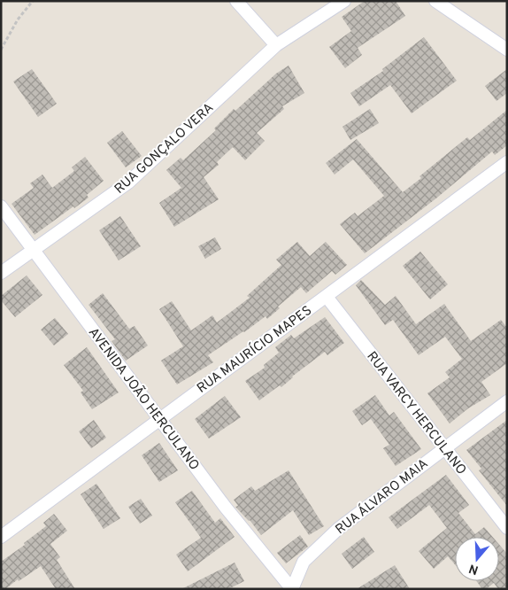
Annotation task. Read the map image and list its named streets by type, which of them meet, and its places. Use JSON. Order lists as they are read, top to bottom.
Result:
{
  "streets": {
    "street": [
      "RUA GONÇALO VERA",
      "RUA MAURÍCIO MAPES",
      "AVENIDA JOÃO HERCULANO",
      "RUA VARCY HERCULANO",
      "RUA ÁLVARO MAIA"
    ]
  },
  "crossings": [
    ["RUA GONÇALO VERA", "AVENIDA JOÃO HERCULANO"],
    ["RUA MAURÍCIO MAPES", "AVENIDA JOÃO HERCULANO"],
    ["RUA MAURÍCIO MAPES", "RUA VARCY HERCULANO"],
    ["AVENIDA JOÃO HERCULANO", "RUA ÁLVARO MAIA"],
    ["RUA VARCY HERCULANO", "RUA ÁLVARO MAIA"]
  ],
  "north": "bottom"
}
